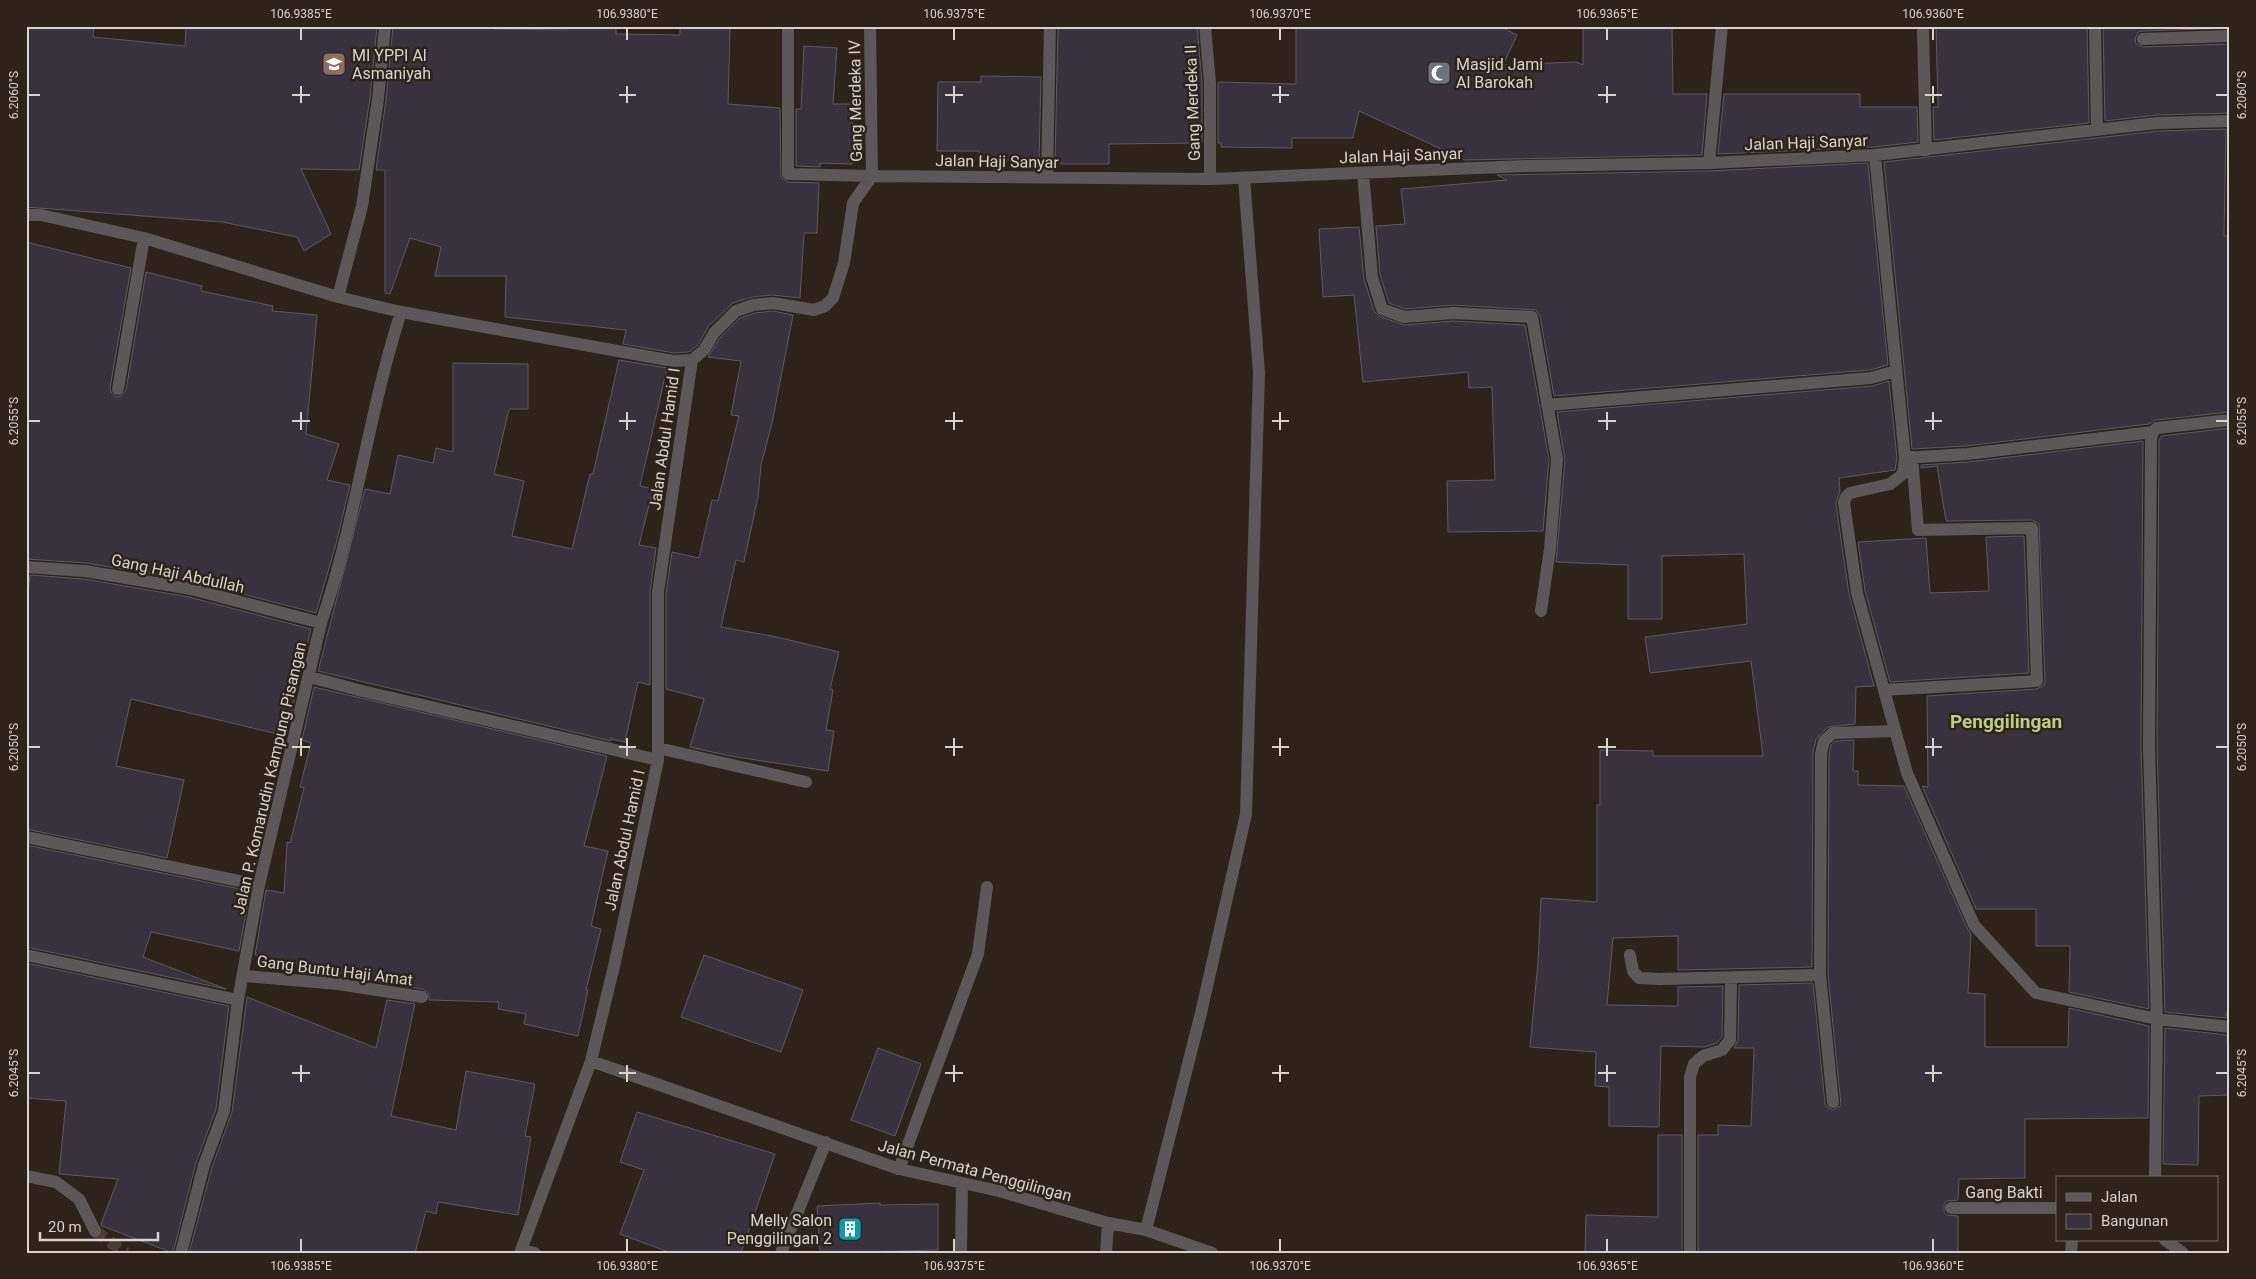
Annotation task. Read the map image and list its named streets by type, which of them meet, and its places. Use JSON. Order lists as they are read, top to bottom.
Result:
{
  "streets": {
    "street": [
      "Gang Merdeka IV",
      "Gang Merdeka II",
      "Jalan Haji Sanyar",
      "Jalan Abdul Hamid I",
      "Gang Haji Abdullah",
      "Jalan P. Komarudin Kampung Pisangan",
      "Gang Buntu Haji Amat",
      "Jalan Permata Penggilingan",
      "Gang Bakti"
    ]
  },
  "crossings": [
    ["Gang Merdeka IV", "Jalan Haji Sanyar"],
    ["Gang Merdeka II", "Jalan Haji Sanyar"],
    ["Jalan Abdul Hamid I", "Jalan Permata Penggilingan"],
    ["Gang Haji Abdullah", "Jalan P. Komarudin Kampung Pisangan"],
    ["Jalan P. Komarudin Kampung Pisangan", "Gang Buntu Haji Amat"]
  ],
  "districts": ["Penggilingan"],
  "places": {
    "school or university": ["MI YPPI Al Asmaniyah"],
    "mosque": ["Masjid Jami Al Barokah"],
    "building": ["Melly Salon Penggilingan 2"]
  },
  "legend": ["Jalan", "Bangunan"],
  "scale_bar": "20 m",
  "coordinates": [
    "106.9385°E",
    "106.9380°E",
    "106.9375°E",
    "106.9370°E",
    "106.9365°E",
    "106.9360°E",
    "6.2060°S",
    "6.2055°S",
    "6.2050°S",
    "6.2045°S"
  ]
}
